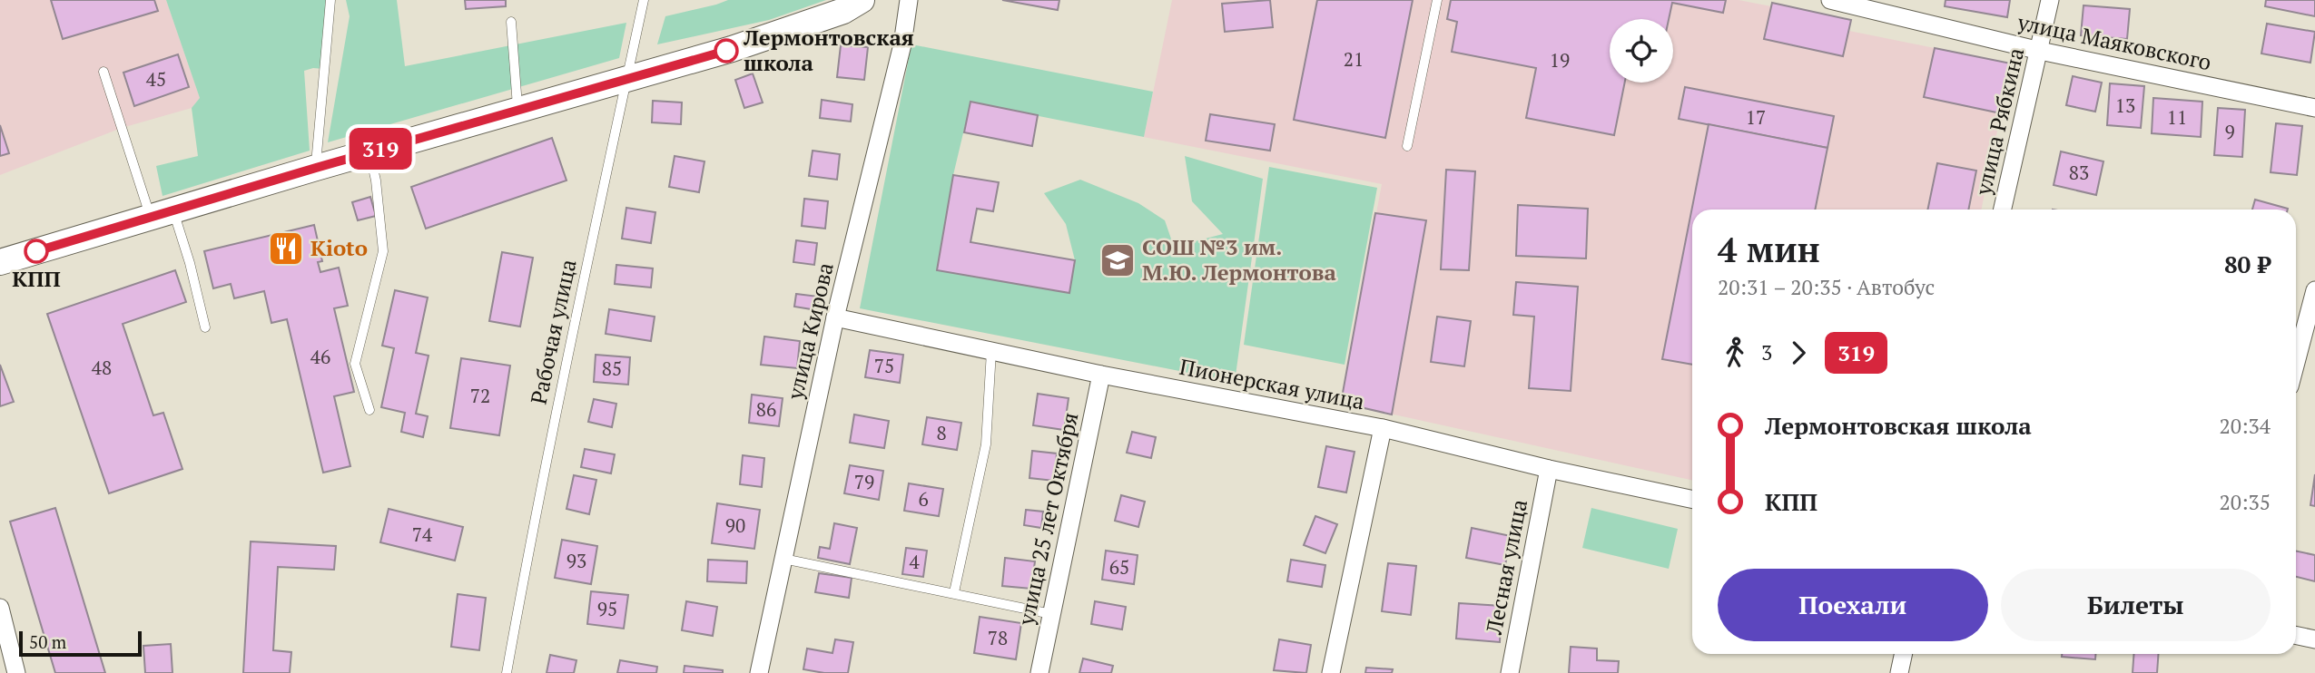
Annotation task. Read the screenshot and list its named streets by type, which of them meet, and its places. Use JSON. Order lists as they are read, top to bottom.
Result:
{
  "streets": {
    "street": [
      "улица Маяковского",
      "улица Рябкина",
      "улица Кирова",
      "Пионерская улица",
      "улица 25 лет Октября",
      "Лесная улица"
    ],
    "lane": ["Рабочая улица"]
  },
  "crossings": [
    ["улица Маяковского", "улица Рябкина"],
    ["улица Кирова", "Пионерская улица"],
    ["Пионерская улица", "улица 25 лет Октября"],
    ["Пионерская улица", "Лесная улица"]
  ],
  "places": {
    "other": ["Лермонтовская школа", "КПП"],
    "restaurant": ["Kioto"],
    "school or university": ["СОШ №3 им. М.Ю. Лермонтова"]
  },
  "lines": ["bus line 319"],
  "house_numbers": [
    "21",
    "19",
    "45",
    "13",
    "17",
    "11",
    "9",
    "83",
    "46",
    "75",
    "48",
    "85",
    "72",
    "86",
    "8",
    "79",
    "6",
    "90",
    "74",
    "93",
    "4",
    "65",
    "95",
    "78"
  ],
  "scale_bar": "50 m",
  "page": {
    "on_map": "319",
    "heading": ["4 мин", "20:31 – 20:35 · Автобус", "80 ₽"],
    "legs": ["3", "319"],
    "list": [
      {
        "name": "Лермонтовская школа",
        "value": "20:34"
      },
      {
        "name": "КПП",
        "value": "20:35"
      }
    ],
    "buttons": ["Поехали", "Билеты"],
    "scale": "50 m"
  }
}
